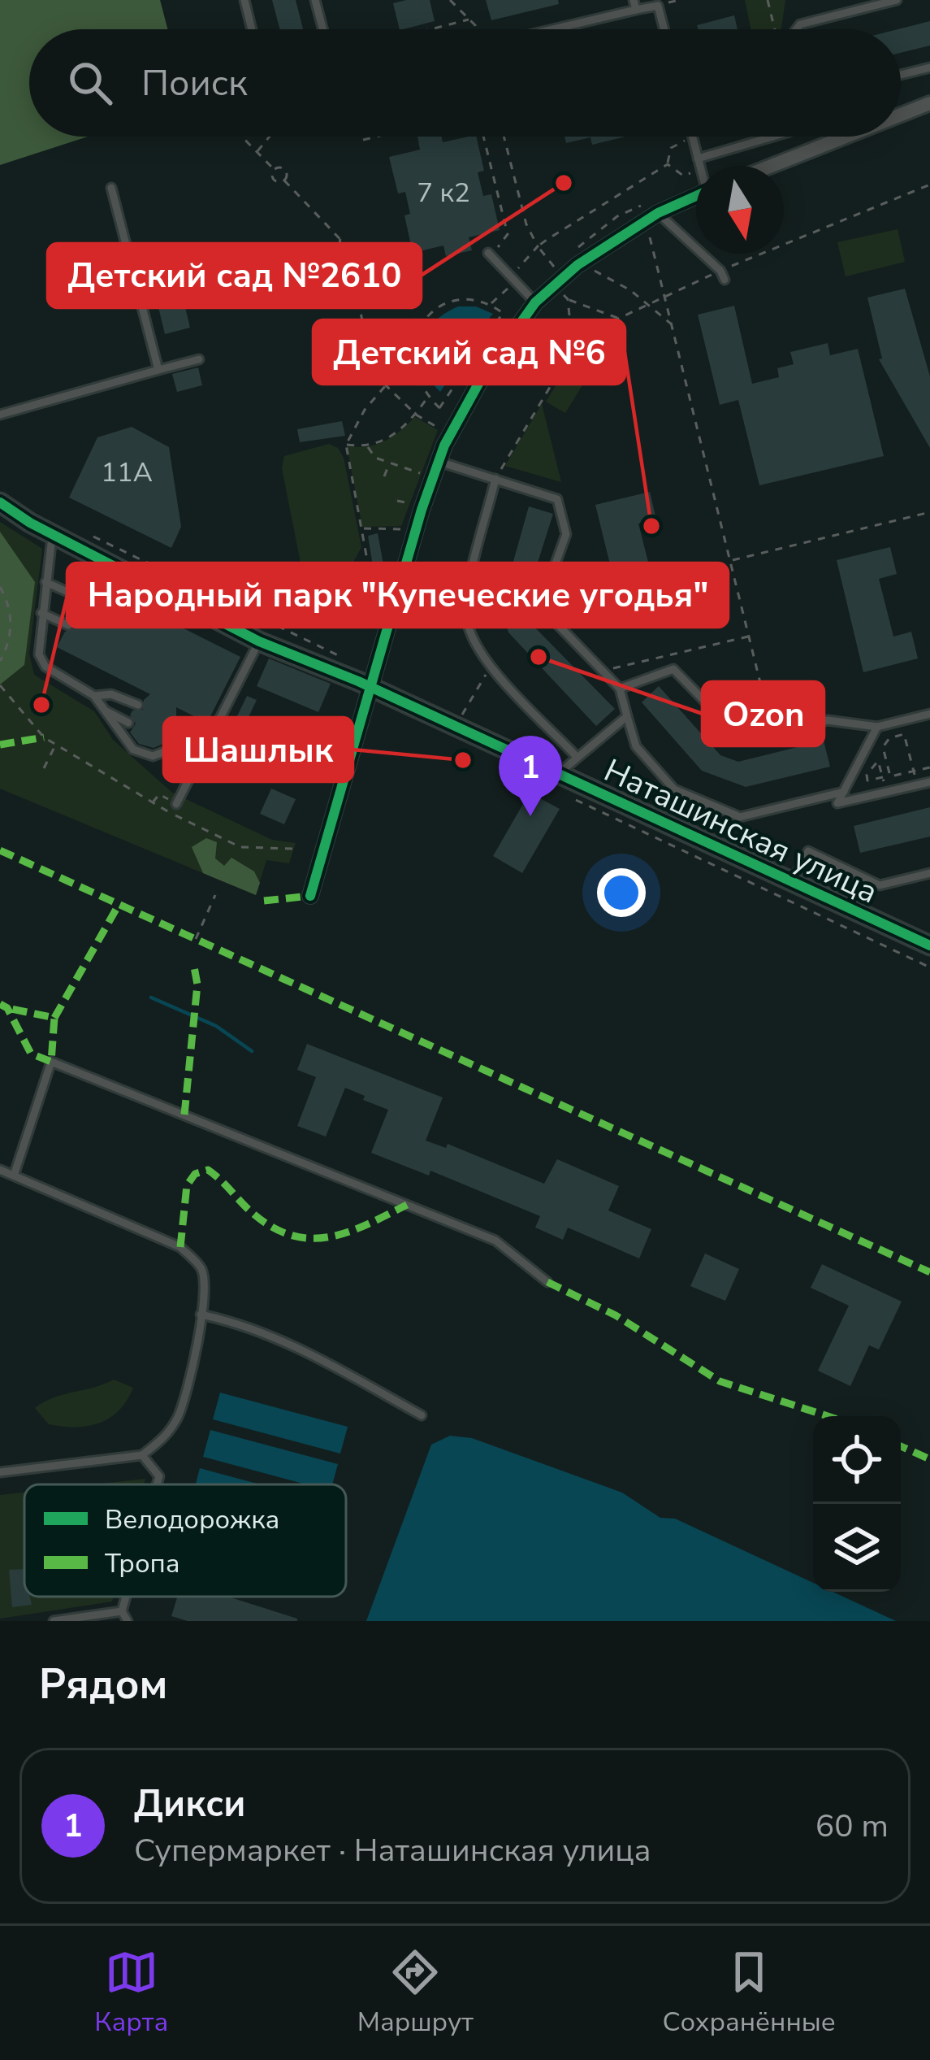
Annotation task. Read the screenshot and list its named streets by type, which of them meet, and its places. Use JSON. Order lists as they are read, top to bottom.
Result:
{
  "streets": {
    "street": ["Наташинская улица"]
  },
  "places": [
    "Детский сад №2610",
    "Детский сад №6",
    "Ozon",
    "Народный парк \"Купеческие угодья\"",
    "Шашлык"
  ],
  "house_numbers": ["7 к2", "11А"],
  "legend": ["Велодорожка", "Тропа"],
  "north": "bottom",
  "page": {
    "search": "Поиск",
    "pins": "1",
    "heading": "Рядом",
    "list": [
      {
        "mark": "1",
        "name": "Дикси",
        "note": "Супермаркет · Наташинская улица",
        "value": "60 m"
      }
    ],
    "nav": ["Карта", "Маршрут", "Сохранённые"]
  }
}
